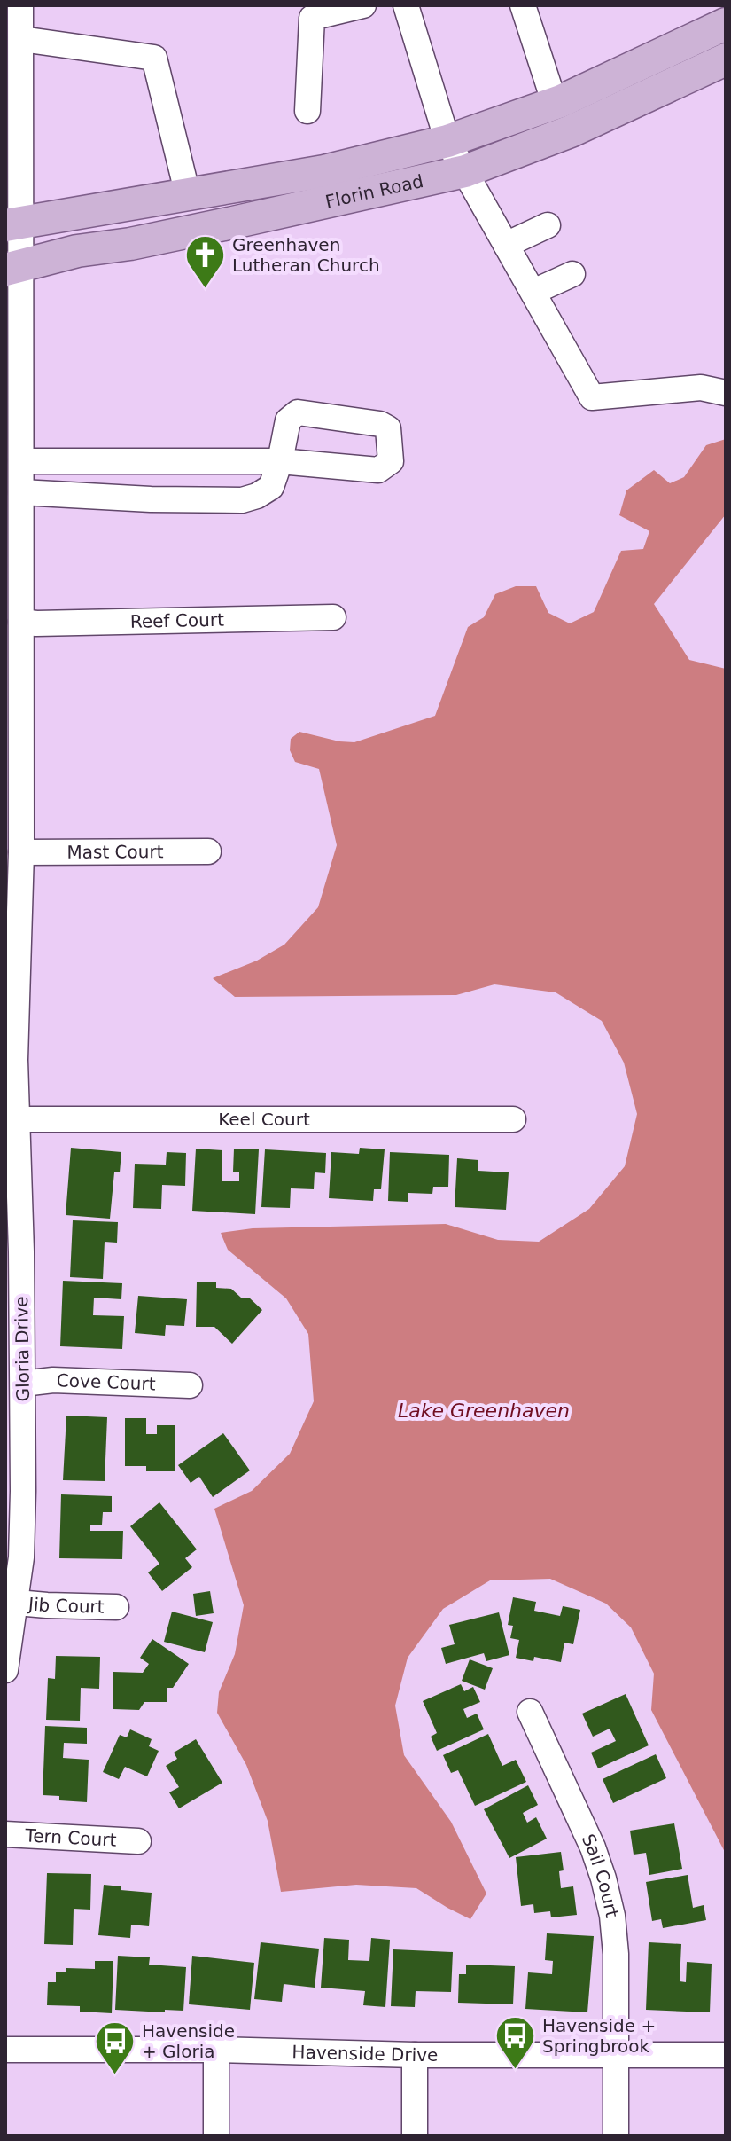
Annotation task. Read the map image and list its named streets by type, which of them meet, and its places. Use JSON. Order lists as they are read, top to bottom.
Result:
{
  "streets": {
    "main road": ["Florin Road"],
    "street": [
      "Reef Court",
      "Mast Court",
      "Keel Court",
      "Gloria Drive",
      "Cove Court",
      "Jib Court",
      "Tern Court",
      "Sail Court",
      "Havenside Drive"
    ]
  },
  "crossings": [
    ["Florin Road", "Gloria Drive"],
    ["Reef Court", "Gloria Drive"],
    ["Mast Court", "Gloria Drive"],
    ["Keel Court", "Gloria Drive"],
    ["Gloria Drive", "Cove Court"],
    ["Gloria Drive", "Jib Court"],
    ["Sail Court", "Havenside Drive"]
  ],
  "water": ["Lake Greenhaven"],
  "places": {
    "church": ["Greenhaven Lutheran Church"],
    "bus stop": ["Havenside + Springbrook", "Havenside + Gloria"]
  }
}
